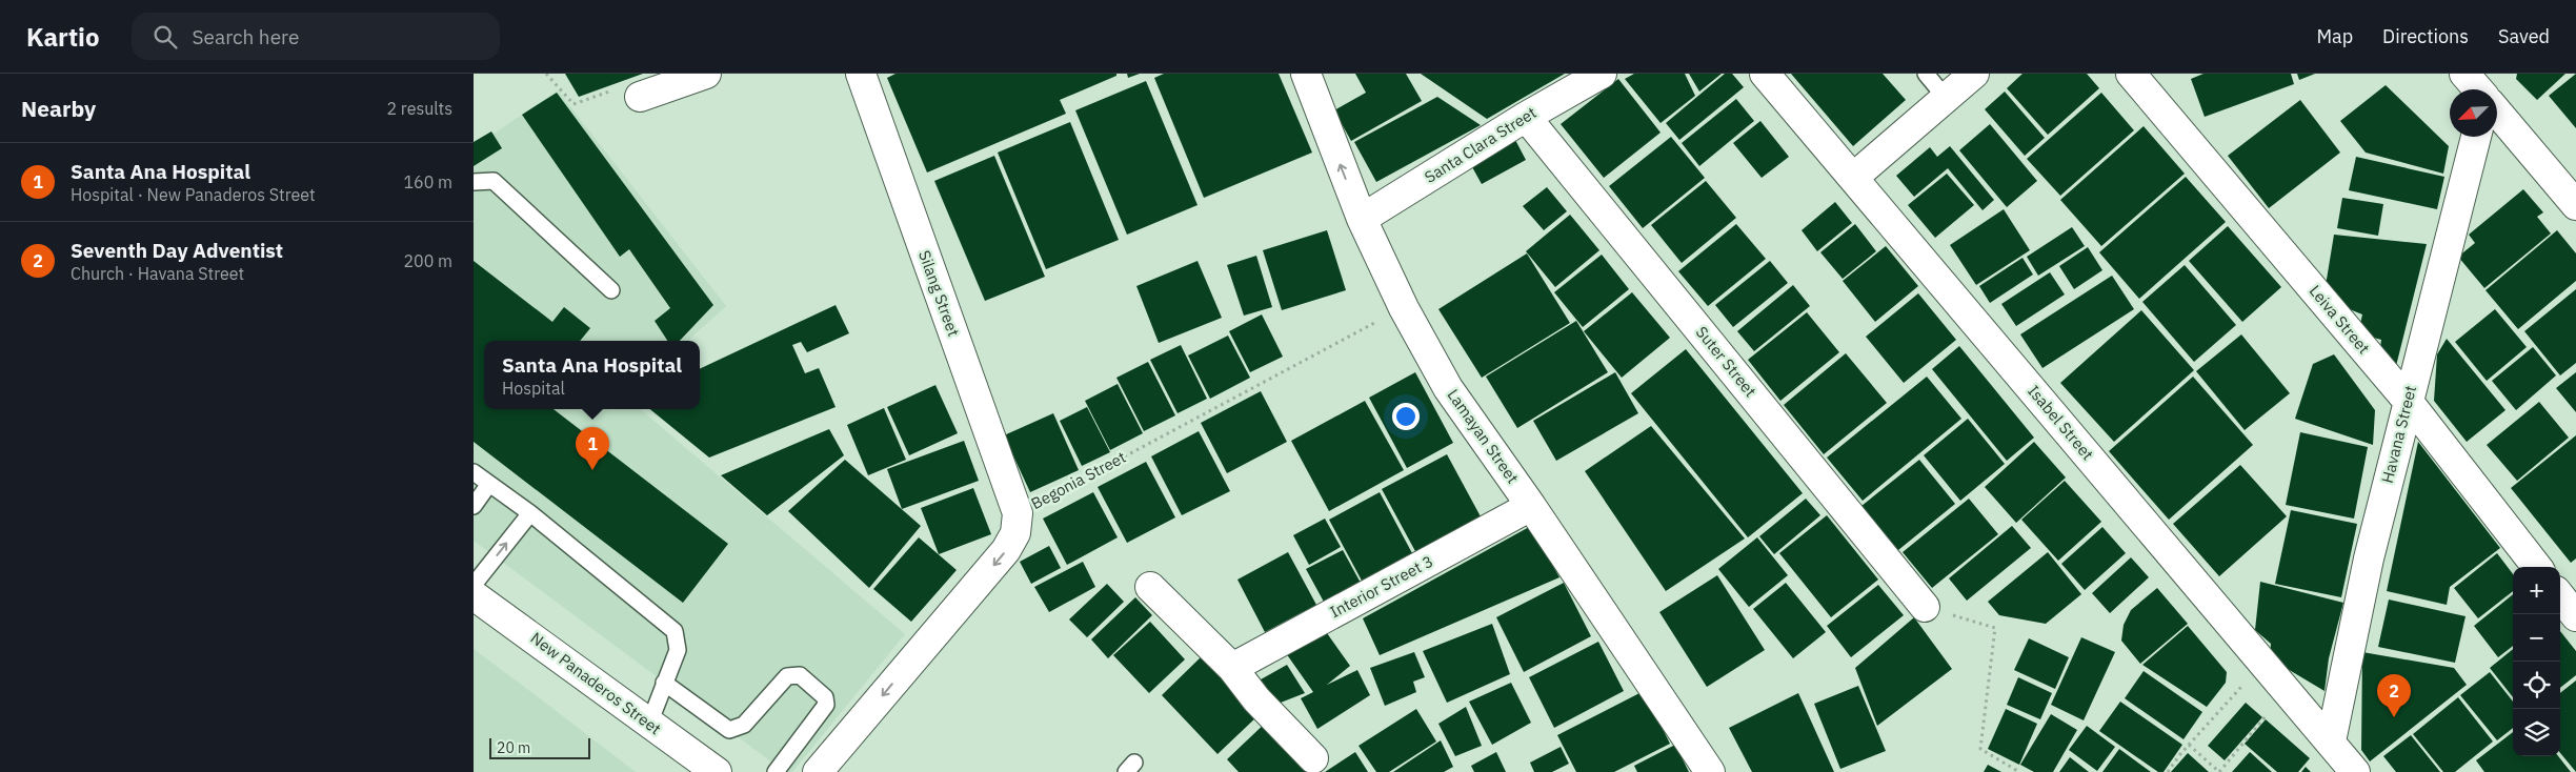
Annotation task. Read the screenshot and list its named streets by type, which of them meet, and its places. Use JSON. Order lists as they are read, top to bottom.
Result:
{
  "streets": {
    "street": [
      "Santa Clara Street",
      "Silang Street",
      "Leiva Street",
      "Suter Street",
      "Isabel Street",
      "Havana Street",
      "Lamayan Street",
      "Begonia Street",
      "Interior Street 3",
      "New Panaderos Street"
    ]
  },
  "crossings": [
    ["Santa Clara Street", "Suter Street"],
    ["Santa Clara Street", "Lamayan Street"],
    ["Silang Street", "Begonia Street"],
    ["Leiva Street", "Havana Street"],
    ["Isabel Street", "Havana Street"],
    ["Lamayan Street", "Begonia Street"],
    ["Lamayan Street", "Interior Street 3"]
  ],
  "one_way": ["Begonia Street"],
  "scale_bar": "20 m",
  "north": "bottom left",
  "page": {
    "header": "Kartio",
    "search": "Search here",
    "nav": ["Map", "Directions", "Saved"],
    "heading": ["Nearby", "2 results"],
    "list": [
      {
        "mark": "1",
        "name": "Santa Ana Hospital",
        "note": "Hospital · New Panaderos Street",
        "value": "160 m"
      },
      {
        "mark": "2",
        "name": "Seventh Day Adventist",
        "note": "Church · Havana Street",
        "value": "200 m"
      }
    ],
    "popup": ["Santa Ana Hospital", "Hospital"],
    "pins": ["1", "2"],
    "map_buttons": ["+", "−"],
    "scale": "20 m"
  }
}
